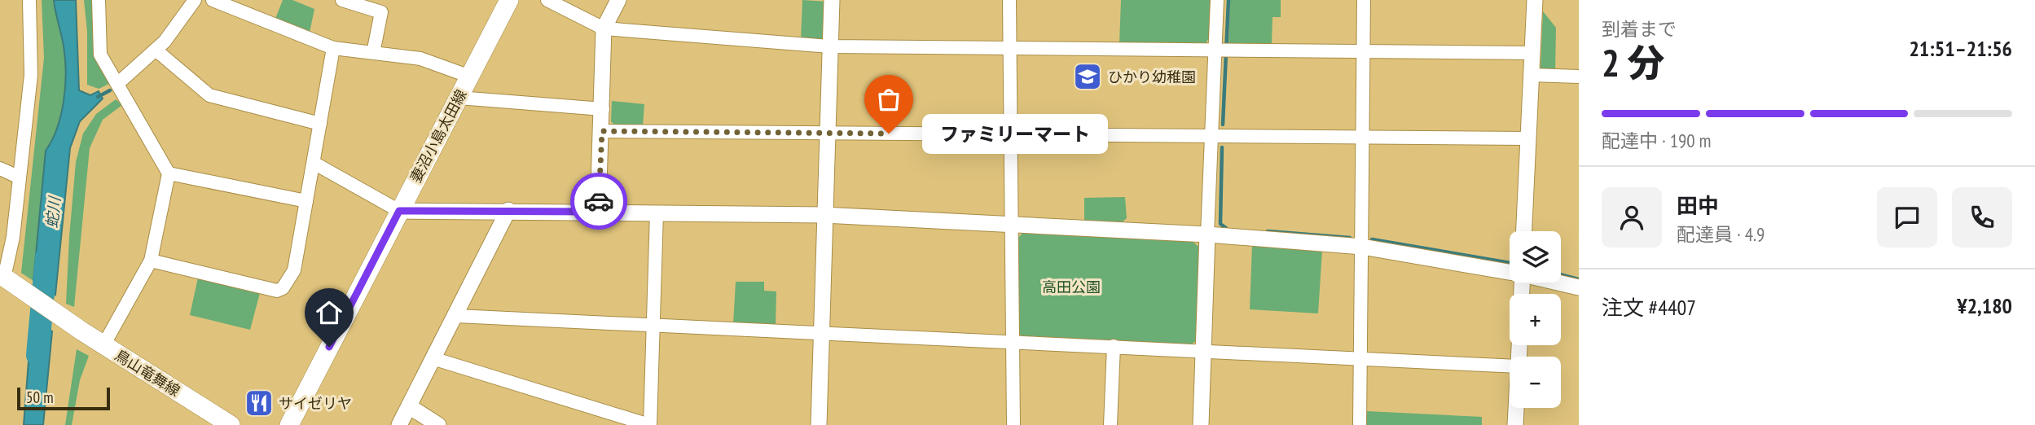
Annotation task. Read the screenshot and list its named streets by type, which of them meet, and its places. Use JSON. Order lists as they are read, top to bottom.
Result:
{
  "streets": {
    "main road": ["妻沼小島太田線", "鳥山竜舞線"]
  },
  "water": ["蛇川"],
  "parks": ["高田公園"],
  "places": {
    "school or university": ["ひかり幼稚園"],
    "other": ["ファミリーマート"],
    "restaurant": ["サイゼリヤ"]
  },
  "scale_bar": "50 m",
  "page": {
    "heading": ["2 分", "到着まで", "21:51–21:56"],
    "panel": [
      "田中",
      "配達員 · 4.9",
      "注文 #4407",
      "¥2,180"
    ],
    "bar": "配達中 · 190 m",
    "bubble": "ファミリーマート",
    "map_buttons": ["+", "−"],
    "scale": "50 m"
  }
}
